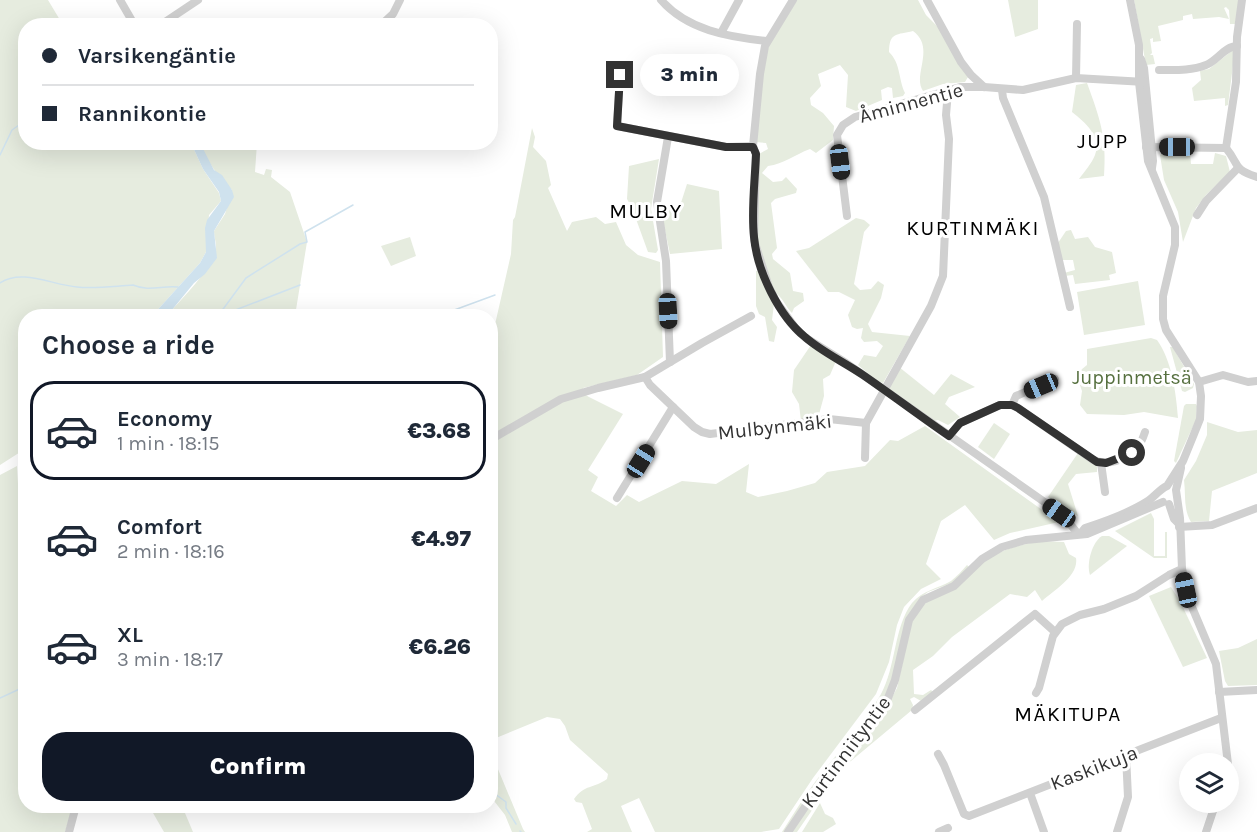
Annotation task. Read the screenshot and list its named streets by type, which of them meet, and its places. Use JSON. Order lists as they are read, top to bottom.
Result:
{
  "streets": {
    "street": [
      "Åminnentie",
      "Mulbynmäki",
      "Kurtinniityntie",
      "Kaskikuja"
    ]
  },
  "districts": [
    "JUPP",
    "MULBY",
    "KURTINMÄKI",
    "MÄKITUPA"
  ],
  "parks": ["Juppinmetsä"],
  "page": {
    "banner": ["Varsikengäntie", "Rannikontie"],
    "bubble": "3 min",
    "heading": "Choose a ride",
    "list": [
      {
        "name": "Economy",
        "note": "1 min · 18:15",
        "value": "€3.68"
      },
      {
        "name": "Comfort",
        "note": "2 min · 18:16",
        "value": "€4.97"
      },
      {
        "name": "XL",
        "note": "3 min · 18:17",
        "value": "€6.26"
      }
    ],
    "buttons": "Confirm"
  }
}
